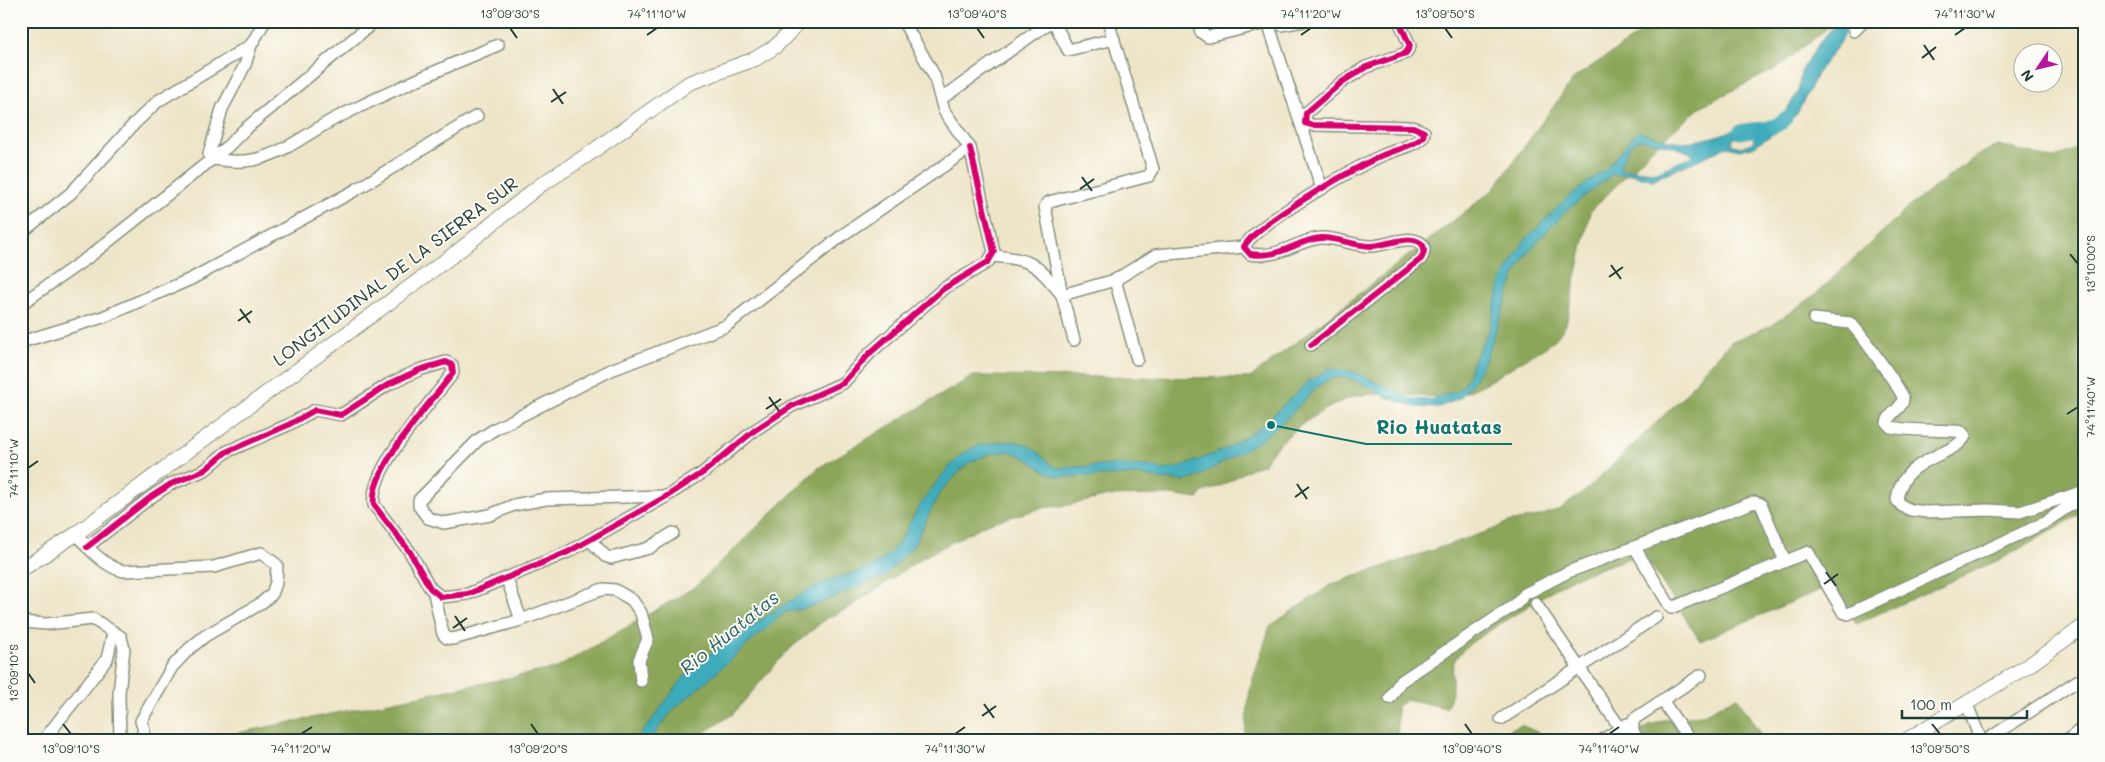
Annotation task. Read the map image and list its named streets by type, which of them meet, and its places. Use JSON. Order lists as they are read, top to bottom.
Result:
{
  "streets": {
    "main road": ["LONGITUDINAL DE LA SIERRA SUR"]
  },
  "water": ["Rio Huatatas"],
  "places": ["Rio Huatatas"],
  "scale_bar": "100 m",
  "north": "bottom left",
  "coordinates": [
    "13°09'30\"S",
    "74°11'10\"W",
    "13°09'40\"S",
    "74°11'20\"W",
    "13°09'50\"S",
    "74°11'30\"W",
    "13°10'00\"S",
    "74°11'40\"W",
    "13°09'10\"S",
    "13°09'20\"S"
  ]
}
